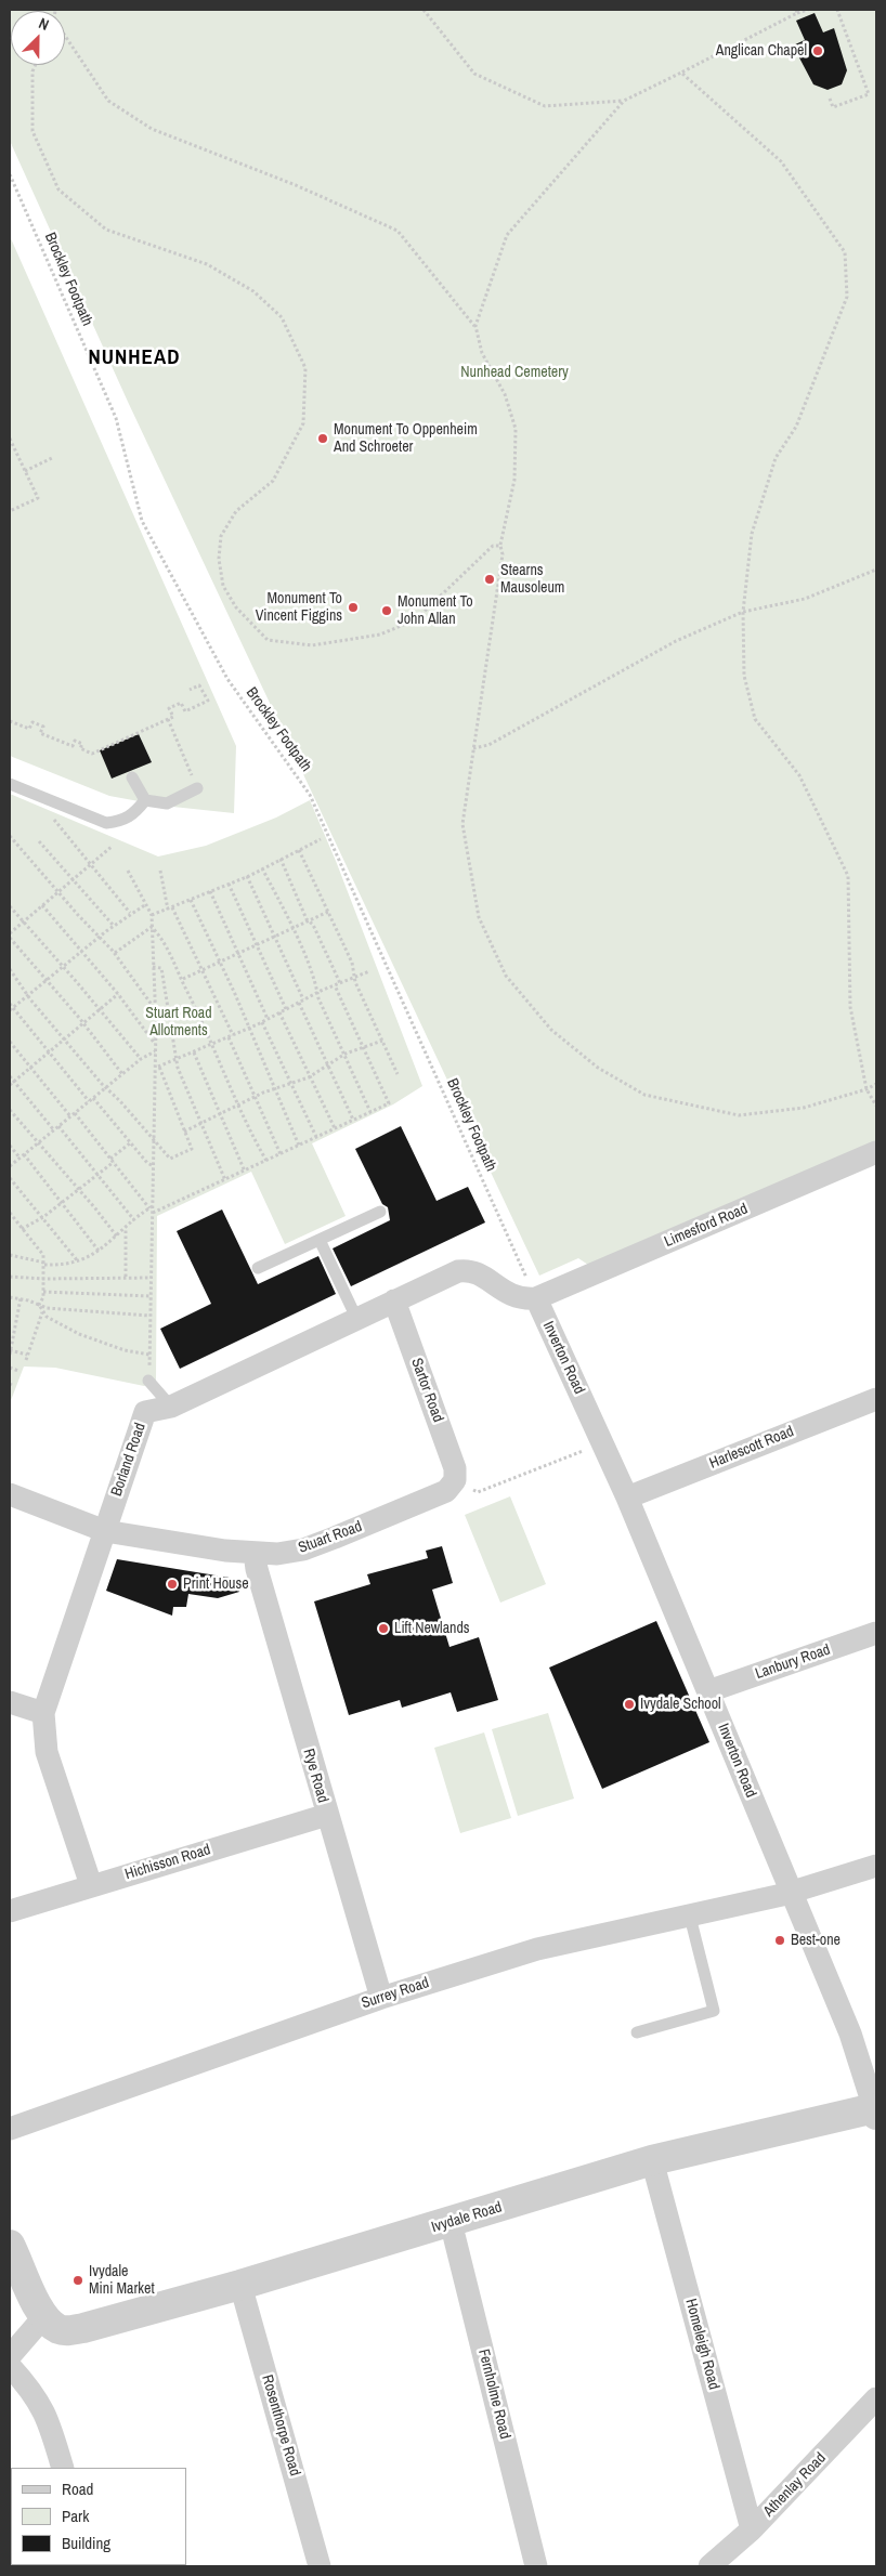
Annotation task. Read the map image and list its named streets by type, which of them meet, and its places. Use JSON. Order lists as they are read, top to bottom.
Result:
{
  "streets": {
    "street": [
      "Limesford Road",
      "Inverton Road",
      "Sartor Road",
      "Harlescott Road",
      "Borland Road",
      "Stuart Road",
      "Lanbury Road",
      "Rye Road",
      "Hichisson Road",
      "Surrey Road",
      "Ivydale Road",
      "Homeleigh Road",
      "Fernholme Road",
      "Rosenthorpe Road",
      "Athenlay Road"
    ],
    "path": ["Brockley Footpath"]
  },
  "crossings": [
    ["Brockley Footpath", "Limesford Road"],
    ["Brockley Footpath", "Inverton Road"],
    ["Brockley Footpath", "Borland Road"],
    ["Limesford Road", "Inverton Road"],
    ["Limesford Road", "Borland Road"],
    ["Inverton Road", "Harlescott Road"],
    ["Inverton Road", "Borland Road"],
    ["Inverton Road", "Lanbury Road"],
    ["Inverton Road", "Surrey Road"],
    ["Inverton Road", "Ivydale Road"],
    ["Sartor Road", "Borland Road"],
    ["Sartor Road", "Stuart Road"],
    ["Borland Road", "Stuart Road"],
    ["Borland Road", "Hichisson Road"],
    ["Stuart Road", "Rye Road"],
    ["Rye Road", "Hichisson Road"],
    ["Rye Road", "Surrey Road"],
    ["Ivydale Road", "Homeleigh Road"],
    ["Ivydale Road", "Fernholme Road"],
    ["Ivydale Road", "Rosenthorpe Road"],
    ["Homeleigh Road", "Athenlay Road"]
  ],
  "districts": ["NUNHEAD"],
  "parks": ["Nunhead Cemetery", "Stuart Road Allotments"],
  "places": [
    "Anglican Chapel",
    "Monument To Oppenheim And Schroeter",
    "Stearns Mausoleum",
    "Monument To Vincent Figgins",
    "Monument To John Allan",
    "Print House",
    "Lift Newlands",
    "Ivydale School",
    "Best-one",
    "Ivydale Mini Market"
  ],
  "legend": ["Road", "Park", "Building"],
  "north": "top right"
}
